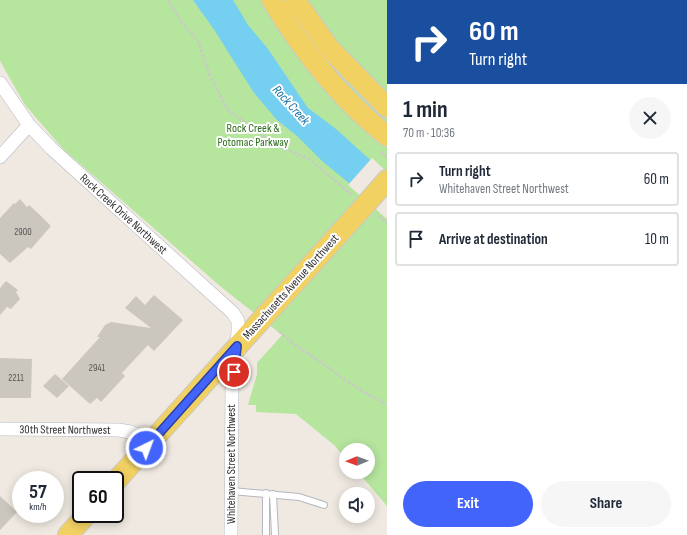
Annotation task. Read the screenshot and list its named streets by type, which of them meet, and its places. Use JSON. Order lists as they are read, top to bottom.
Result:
{
  "streets": {
    "main road": ["Massachusetts Avenue Northwest"],
    "street": ["Rock Creek Drive Northwest", "30th Street Northwest", "Whitehaven Street Northwest"]
  },
  "crossings": [
    ["Rock Creek Drive Northwest", "Massachusetts Avenue Northwest"],
    ["Rock Creek Drive Northwest", "Whitehaven Street Northwest"],
    ["Massachusetts Avenue Northwest", "30th Street Northwest"],
    ["Massachusetts Avenue Northwest", "Whitehaven Street Northwest"]
  ],
  "water": ["Rock Creek"],
  "parks": ["Rock Creek & Potomac Parkway"],
  "house_numbers": ["2900", "2941", "2211"],
  "north": "left",
  "page": {
    "turn": ["60 m", "Turn right"],
    "heading": ["1 min", "70 m · 10:36"],
    "list": [
      {
        "name": "Turn right",
        "note": "Whitehaven Street Northwest",
        "value": "60 m"
      },
      {
        "name": "Arrive at destination",
        "value": "10 m"
      }
    ],
    "speed": "57 km/h",
    "limit": "60",
    "buttons": ["Exit", "Share"]
  }
}
